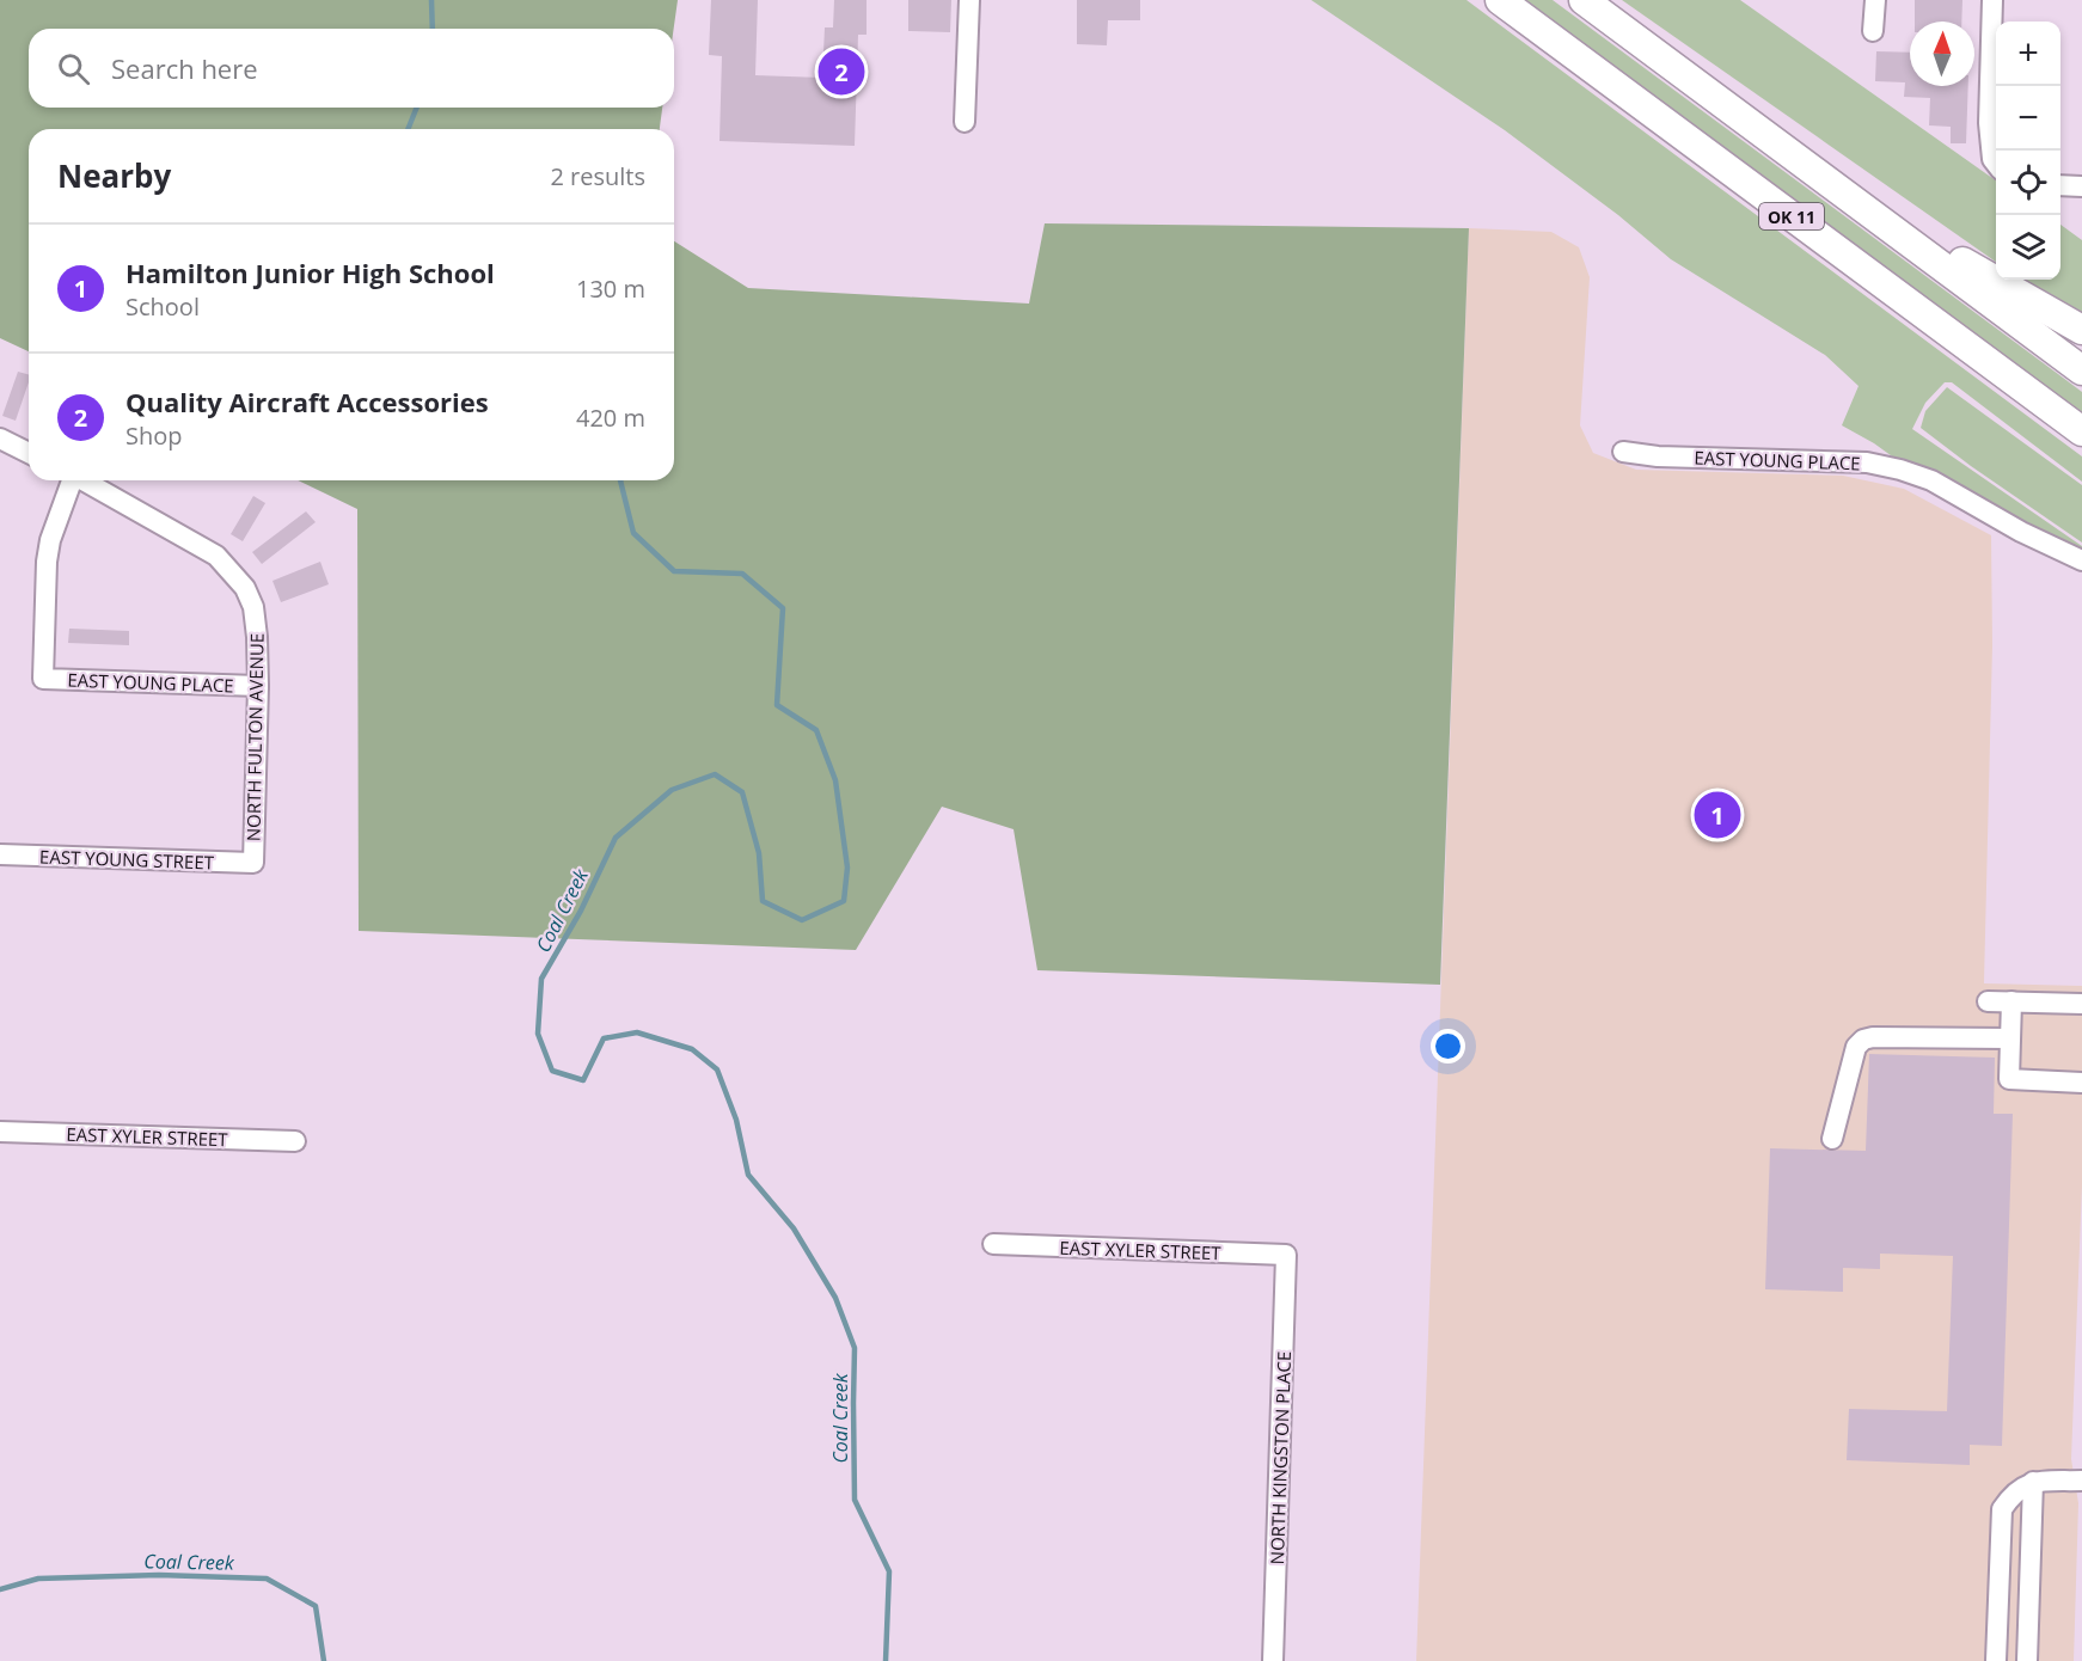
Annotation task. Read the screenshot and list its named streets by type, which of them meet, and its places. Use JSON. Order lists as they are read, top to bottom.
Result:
{
  "streets": {
    "highway": ["OK 11"],
    "street": [
      "EAST YOUNG PLACE",
      "NORTH FULTON AVENUE",
      "EAST YOUNG STREET",
      "EAST XYLER STREET",
      "NORTH KINGSTON PLACE"
    ]
  },
  "crossings": [
    ["EAST YOUNG PLACE", "NORTH FULTON AVENUE"],
    ["NORTH FULTON AVENUE", "EAST YOUNG STREET"],
    ["EAST XYLER STREET", "NORTH KINGSTON PLACE"]
  ],
  "water": ["Coal Creek"],
  "north": "top",
  "page": {
    "map_buttons": ["+", "−"],
    "search": "Search here",
    "pins": ["2", "1"],
    "heading": ["Nearby", "2 results"],
    "list": [
      {
        "mark": "1",
        "name": "Hamilton Junior High School",
        "note": "School",
        "value": "130 m"
      },
      {
        "mark": "2",
        "name": "Quality Aircraft Accessories",
        "note": "Shop",
        "value": "420 m"
      }
    ]
  }
}
